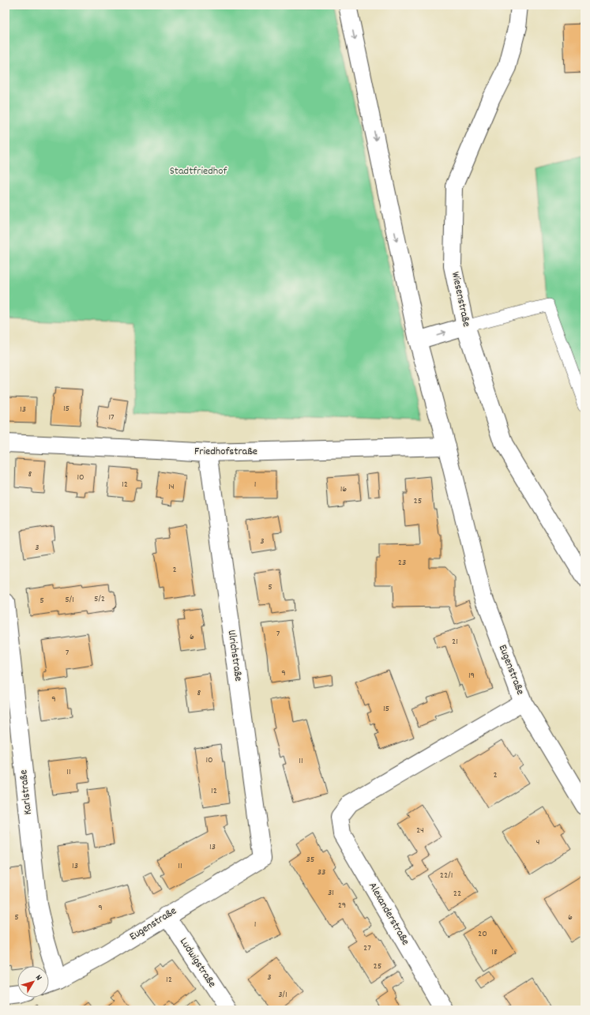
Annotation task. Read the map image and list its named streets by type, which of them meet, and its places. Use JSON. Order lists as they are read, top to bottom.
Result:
{
  "streets": {
    "street": [
      "Wiesenstraße",
      "Friedhofstraße",
      "Ulrichstraße",
      "Eugenstraße",
      "Karlstraße",
      "Alexanderstraße",
      "Ludwigstraße"
    ]
  },
  "crossings": [
    ["Friedhofstraße", "Ulrichstraße"],
    ["Friedhofstraße", "Eugenstraße"],
    ["Ulrichstraße", "Eugenstraße"],
    ["Eugenstraße", "Karlstraße"],
    ["Eugenstraße", "Alexanderstraße"],
    ["Eugenstraße", "Ludwigstraße"]
  ],
  "parks": ["Stadtfriedhof"],
  "house_numbers": [
    "15",
    "13",
    "17",
    "8",
    "10",
    "12",
    "1",
    "14",
    "16",
    "25",
    "3",
    "3",
    "23",
    "2",
    "5",
    "5/2",
    "5/1",
    "5",
    "7",
    "6",
    "21",
    "7",
    "9",
    "19",
    "8",
    "9",
    "15",
    "10",
    "11",
    "11",
    "2",
    "12",
    "24",
    "4",
    "13",
    "35",
    "13",
    "11",
    "33",
    "22/1",
    "31",
    "22",
    "29",
    "9",
    "5",
    "6",
    "1",
    "20",
    "27",
    "18",
    "25",
    "3",
    "12",
    "3/1"
  ],
  "north": "top right"
}
